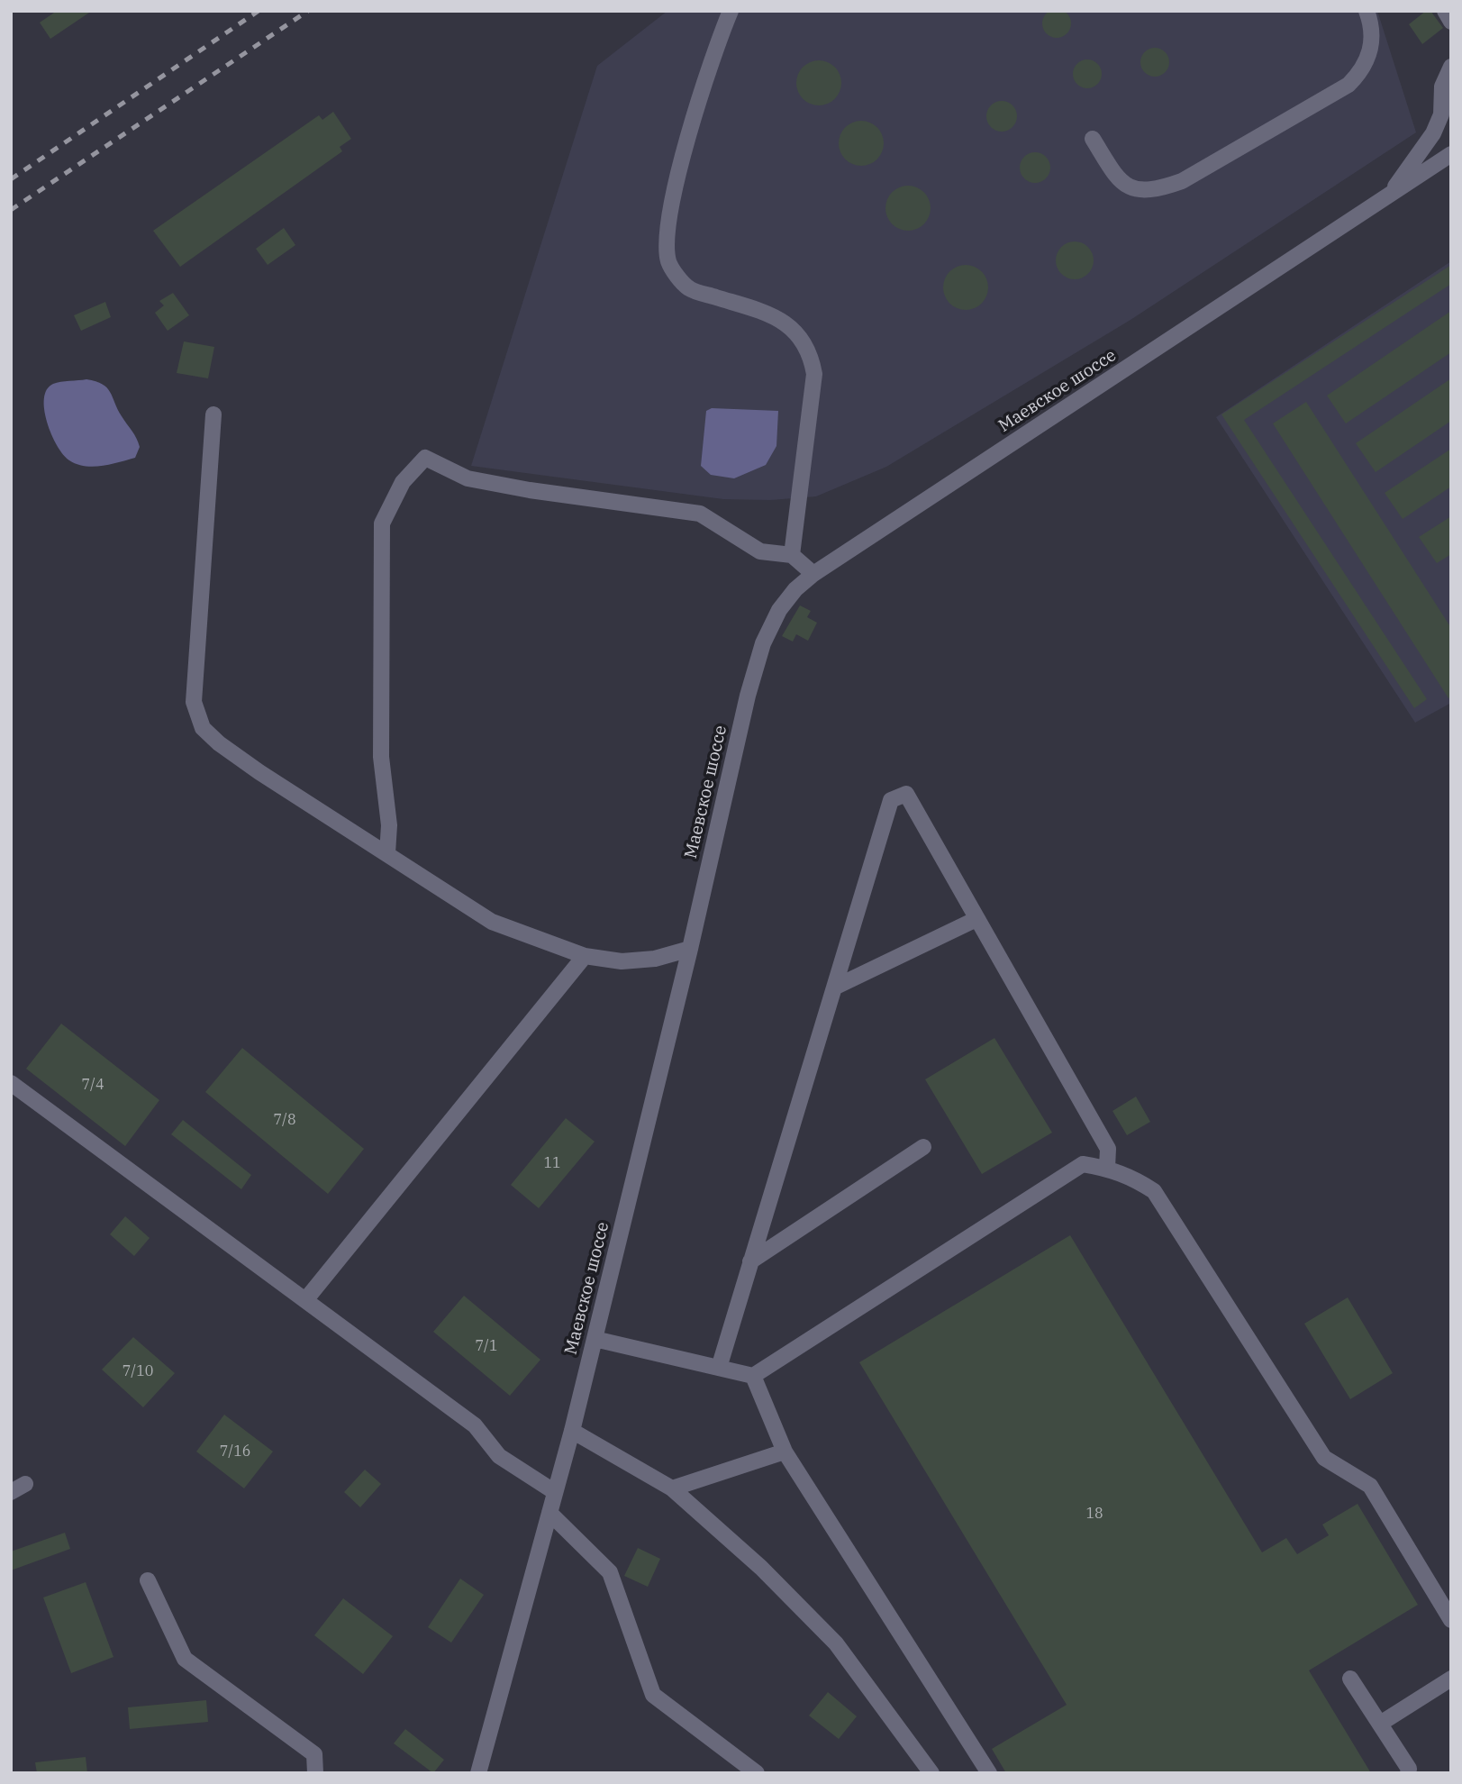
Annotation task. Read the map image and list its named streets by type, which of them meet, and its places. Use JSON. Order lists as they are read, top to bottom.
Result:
{
  "streets": {
    "street": ["Маевское шоссе"]
  },
  "house_numbers": [
    "7/4",
    "7/8",
    "11",
    "7/1",
    "7/10",
    "7/16",
    "18"
  ]
}
